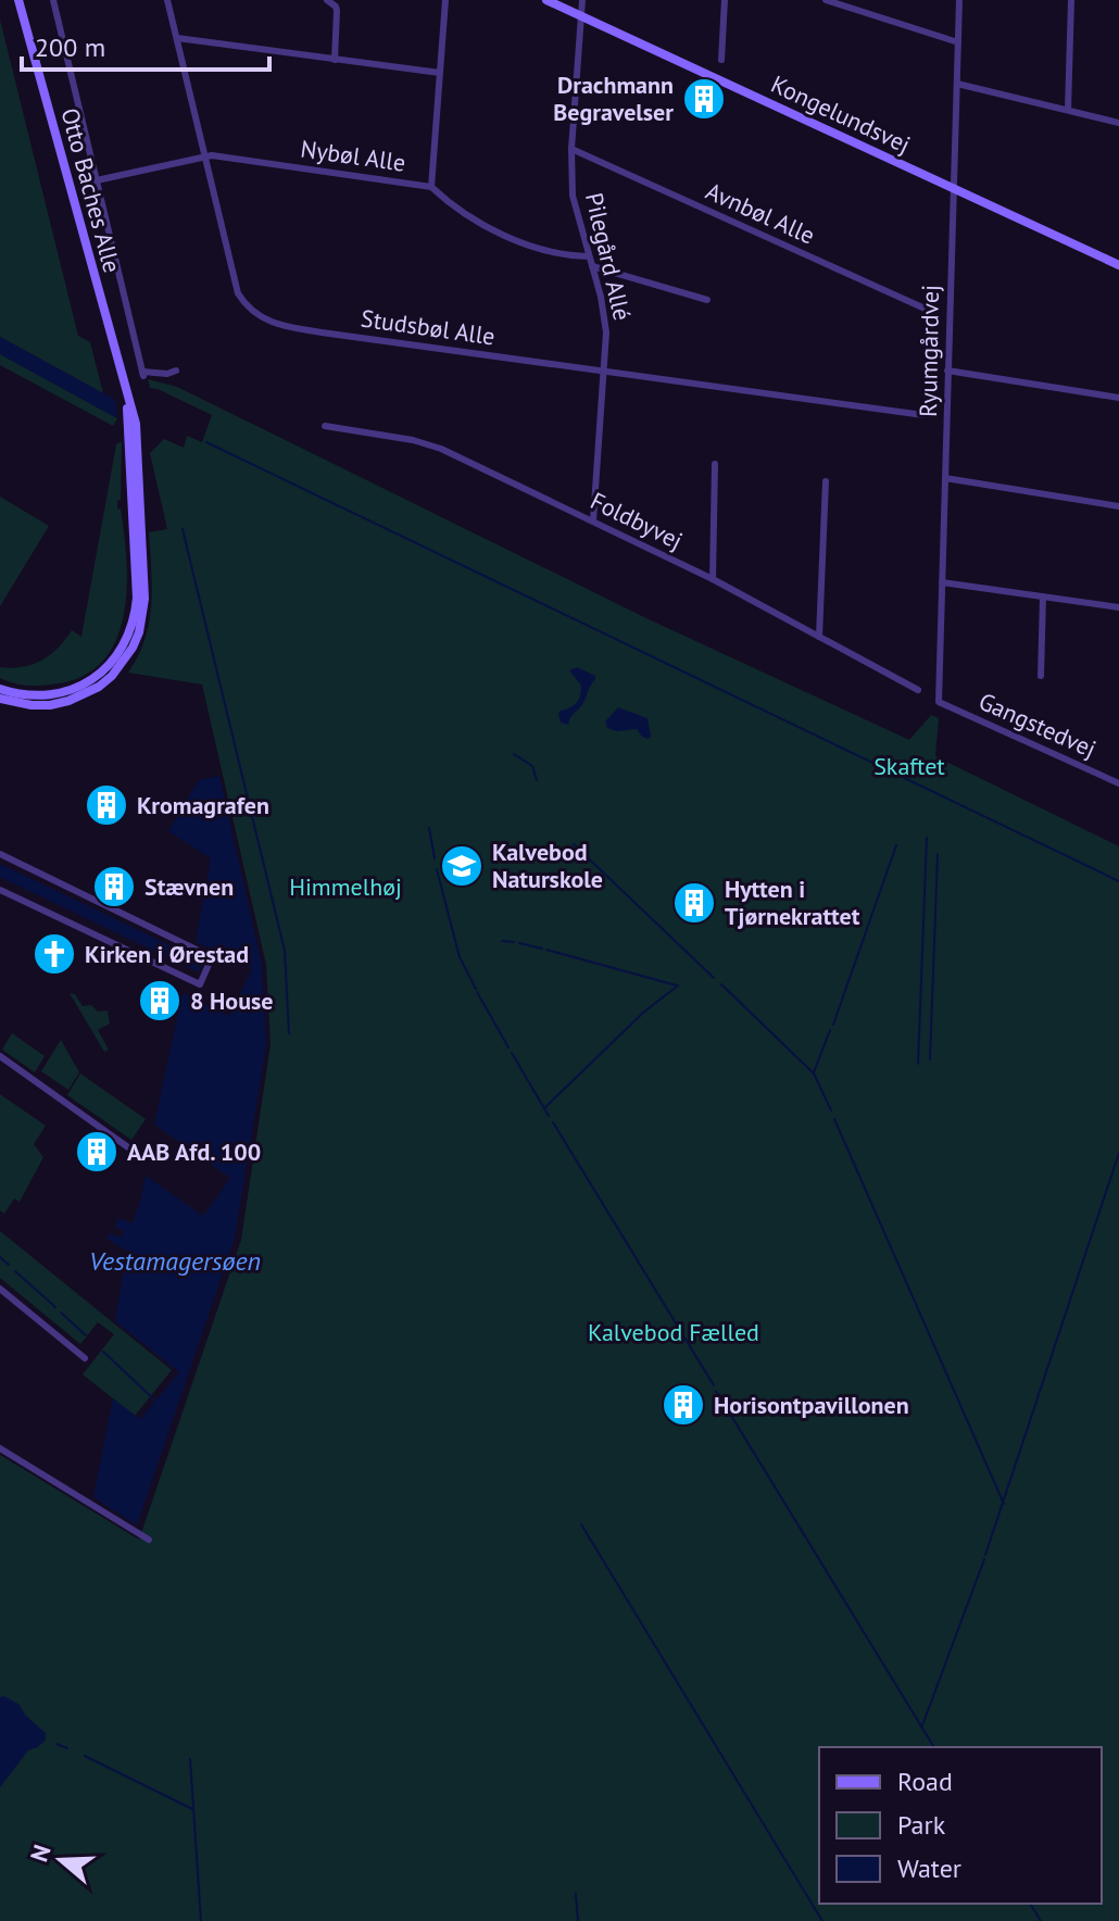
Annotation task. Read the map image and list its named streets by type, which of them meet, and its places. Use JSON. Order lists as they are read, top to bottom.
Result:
{
  "streets": {
    "street": [
      "Kongelundsvej",
      "Nybøl Alle",
      "Otto Baches Alle",
      "Avnbøl Alle",
      "Pilegård Allé",
      "Studsbøl Alle",
      "Ryumgårdvej",
      "Foldbyvej",
      "Gangstedvej"
    ]
  },
  "crossings": [
    ["Kongelundsvej", "Pilegård Allé"],
    ["Kongelundsvej", "Ryumgårdvej"],
    ["Nybøl Alle", "Pilegård Allé"],
    ["Nybøl Alle", "Studsbøl Alle"],
    ["Avnbøl Alle", "Pilegård Allé"],
    ["Pilegård Allé", "Studsbøl Alle"],
    ["Pilegård Allé", "Foldbyvej"],
    ["Ryumgårdvej", "Gangstedvej"]
  ],
  "water": ["Vestamagersøen"],
  "parks": ["Skaftet", "Himmelhøj", "Kalvebod Fælled"],
  "places": {
    "building": [
      "Drachmann Begravelser",
      "Kromagrafen",
      "Stævnen",
      "Hytten i Tjørnekrattet",
      "8 House",
      "AAB Afd. 100",
      "Horisontpavillonen"
    ],
    "school or university": ["Kalvebod Naturskole"],
    "church": ["Kirken i Ørestad"]
  },
  "legend": ["Road", "Park", "Water"],
  "scale_bar": "200 m",
  "north": "left"
}
